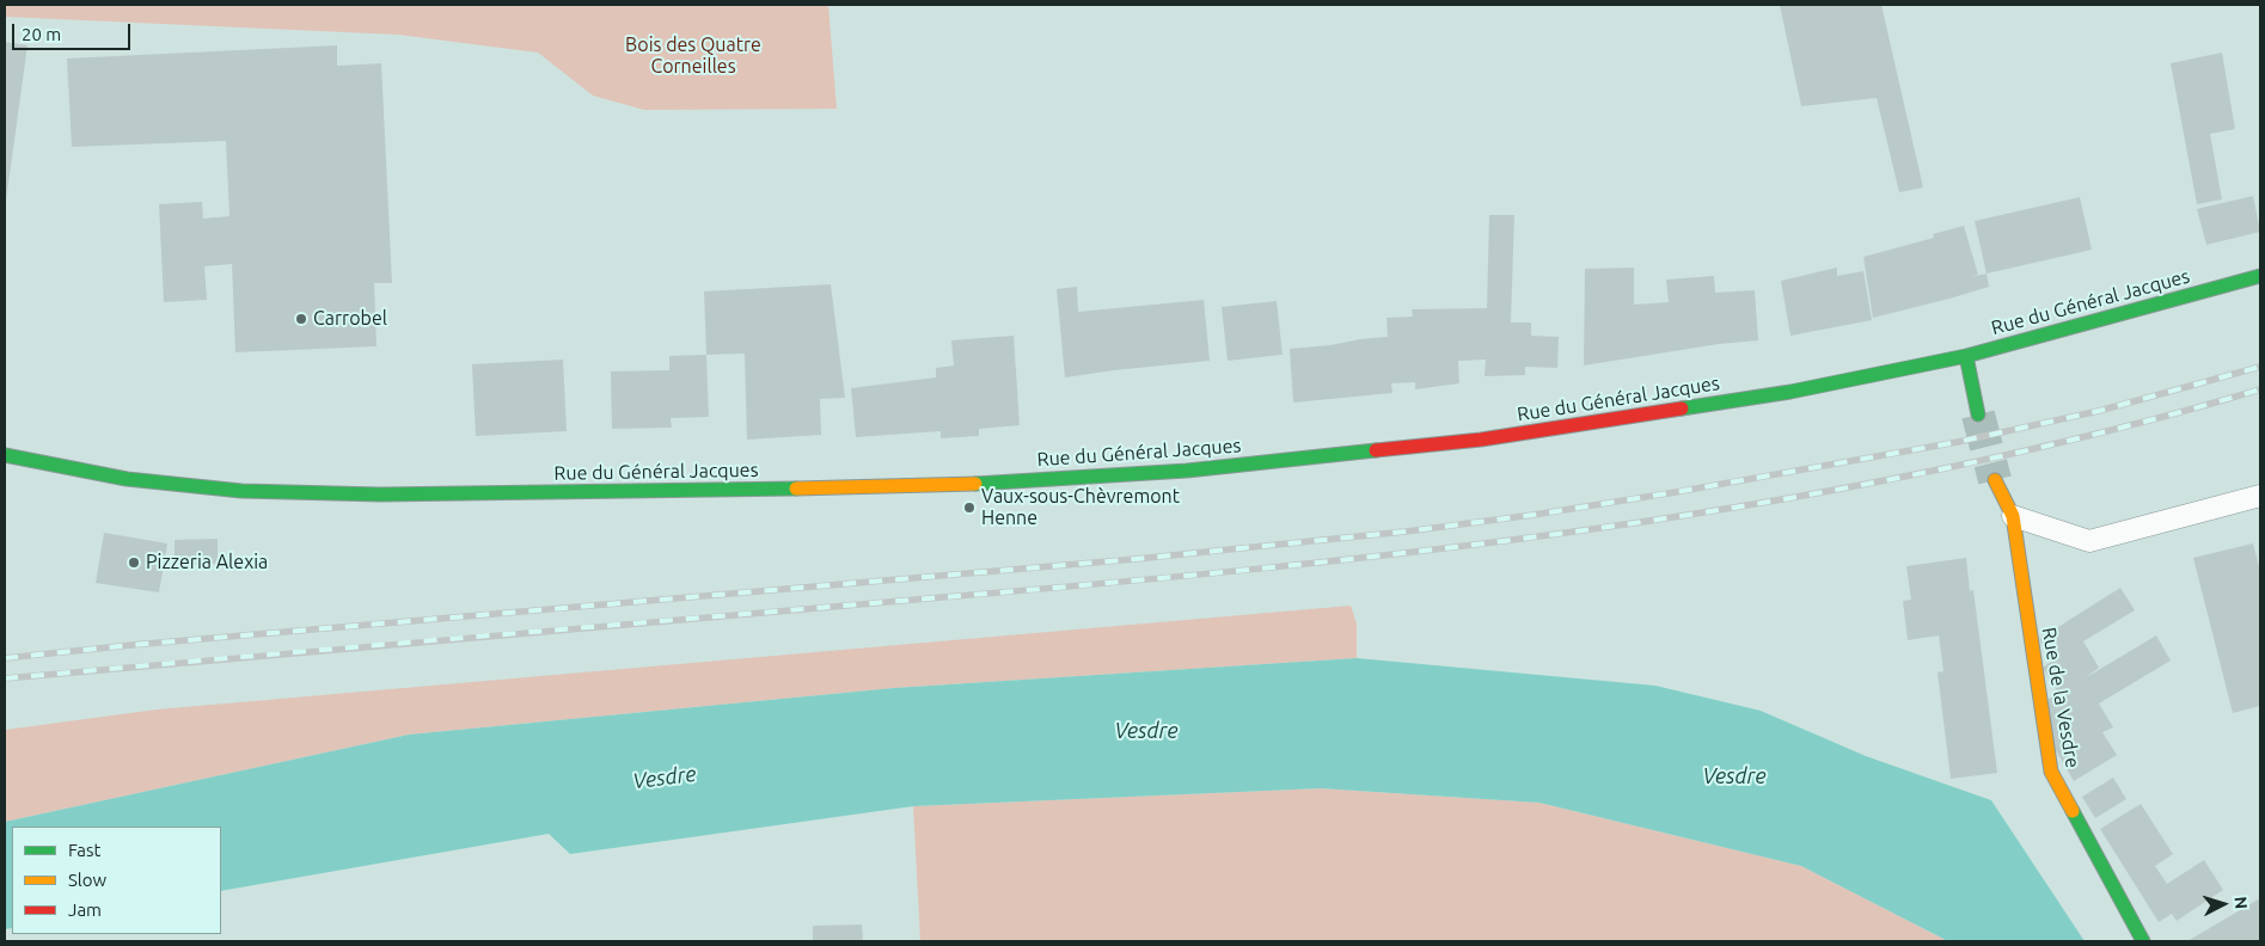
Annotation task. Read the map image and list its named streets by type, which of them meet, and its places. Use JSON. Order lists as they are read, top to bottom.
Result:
{
  "streets": {
    "main road": ["Rue du Général Jacques", "Rue de la Vesdre"]
  },
  "water": ["Vesdre"],
  "parks": ["Bois des Quatre Corneilles"],
  "places": ["Carrobel", "Vaux-sous-Chèvremont Henne", "Pizzeria Alexia"],
  "legend": ["Fast", "Slow", "Jam"],
  "scale_bar": "20 m",
  "north": "right"
}
